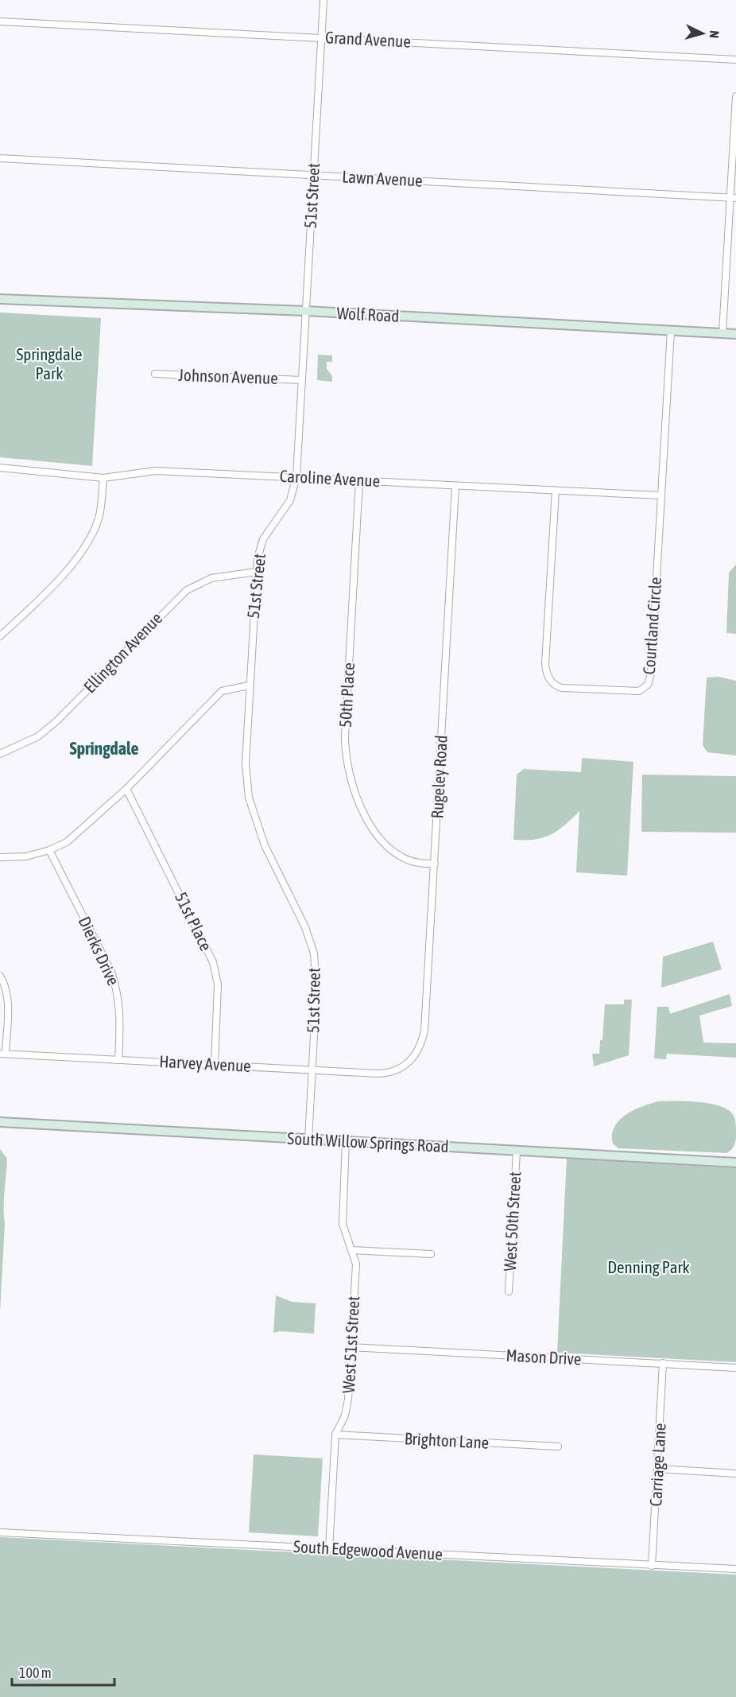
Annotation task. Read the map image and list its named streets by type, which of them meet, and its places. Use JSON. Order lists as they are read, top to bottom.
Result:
{
  "streets": {
    "main road": ["Wolf Road", "South Willow Springs Road"],
    "street": [
      "Grand Avenue",
      "Lawn Avenue",
      "51st Street",
      "Johnson Avenue",
      "Caroline Avenue",
      "Courtland Circle",
      "Ellington Avenue",
      "50th Place",
      "Rugeley Road",
      "51st Place",
      "Dierks Drive",
      "Harvey Avenue",
      "West 50th Street",
      "West 51st Street",
      "Mason Drive",
      "Brighton Lane",
      "Carriage Lane",
      "South Edgewood Avenue"
    ]
  },
  "crossings": [
    ["Grand Avenue", "51st Street"],
    ["Lawn Avenue", "51st Street"],
    ["51st Street", "Wolf Road"],
    ["51st Street", "Johnson Avenue"],
    ["51st Street", "Caroline Avenue"],
    ["51st Street", "Ellington Avenue"],
    ["51st Street", "Harvey Avenue"],
    ["51st Street", "South Willow Springs Road"],
    ["Wolf Road", "Courtland Circle"],
    ["Caroline Avenue", "Courtland Circle"],
    ["Caroline Avenue", "50th Place"],
    ["Caroline Avenue", "Rugeley Road"],
    ["50th Place", "Rugeley Road"],
    ["Rugeley Road", "Harvey Avenue"],
    ["51st Place", "Harvey Avenue"],
    ["Dierks Drive", "Harvey Avenue"],
    ["South Willow Springs Road", "West 50th Street"],
    ["South Willow Springs Road", "West 51st Street"],
    ["West 51st Street", "Mason Drive"],
    ["West 51st Street", "Brighton Lane"],
    ["West 51st Street", "South Edgewood Avenue"],
    ["Mason Drive", "Carriage Lane"],
    ["Carriage Lane", "South Edgewood Avenue"]
  ],
  "districts": ["Springdale"],
  "parks": ["Springdale Park", "Denning Park"],
  "scale_bar": "100 m",
  "north": "right"
}
